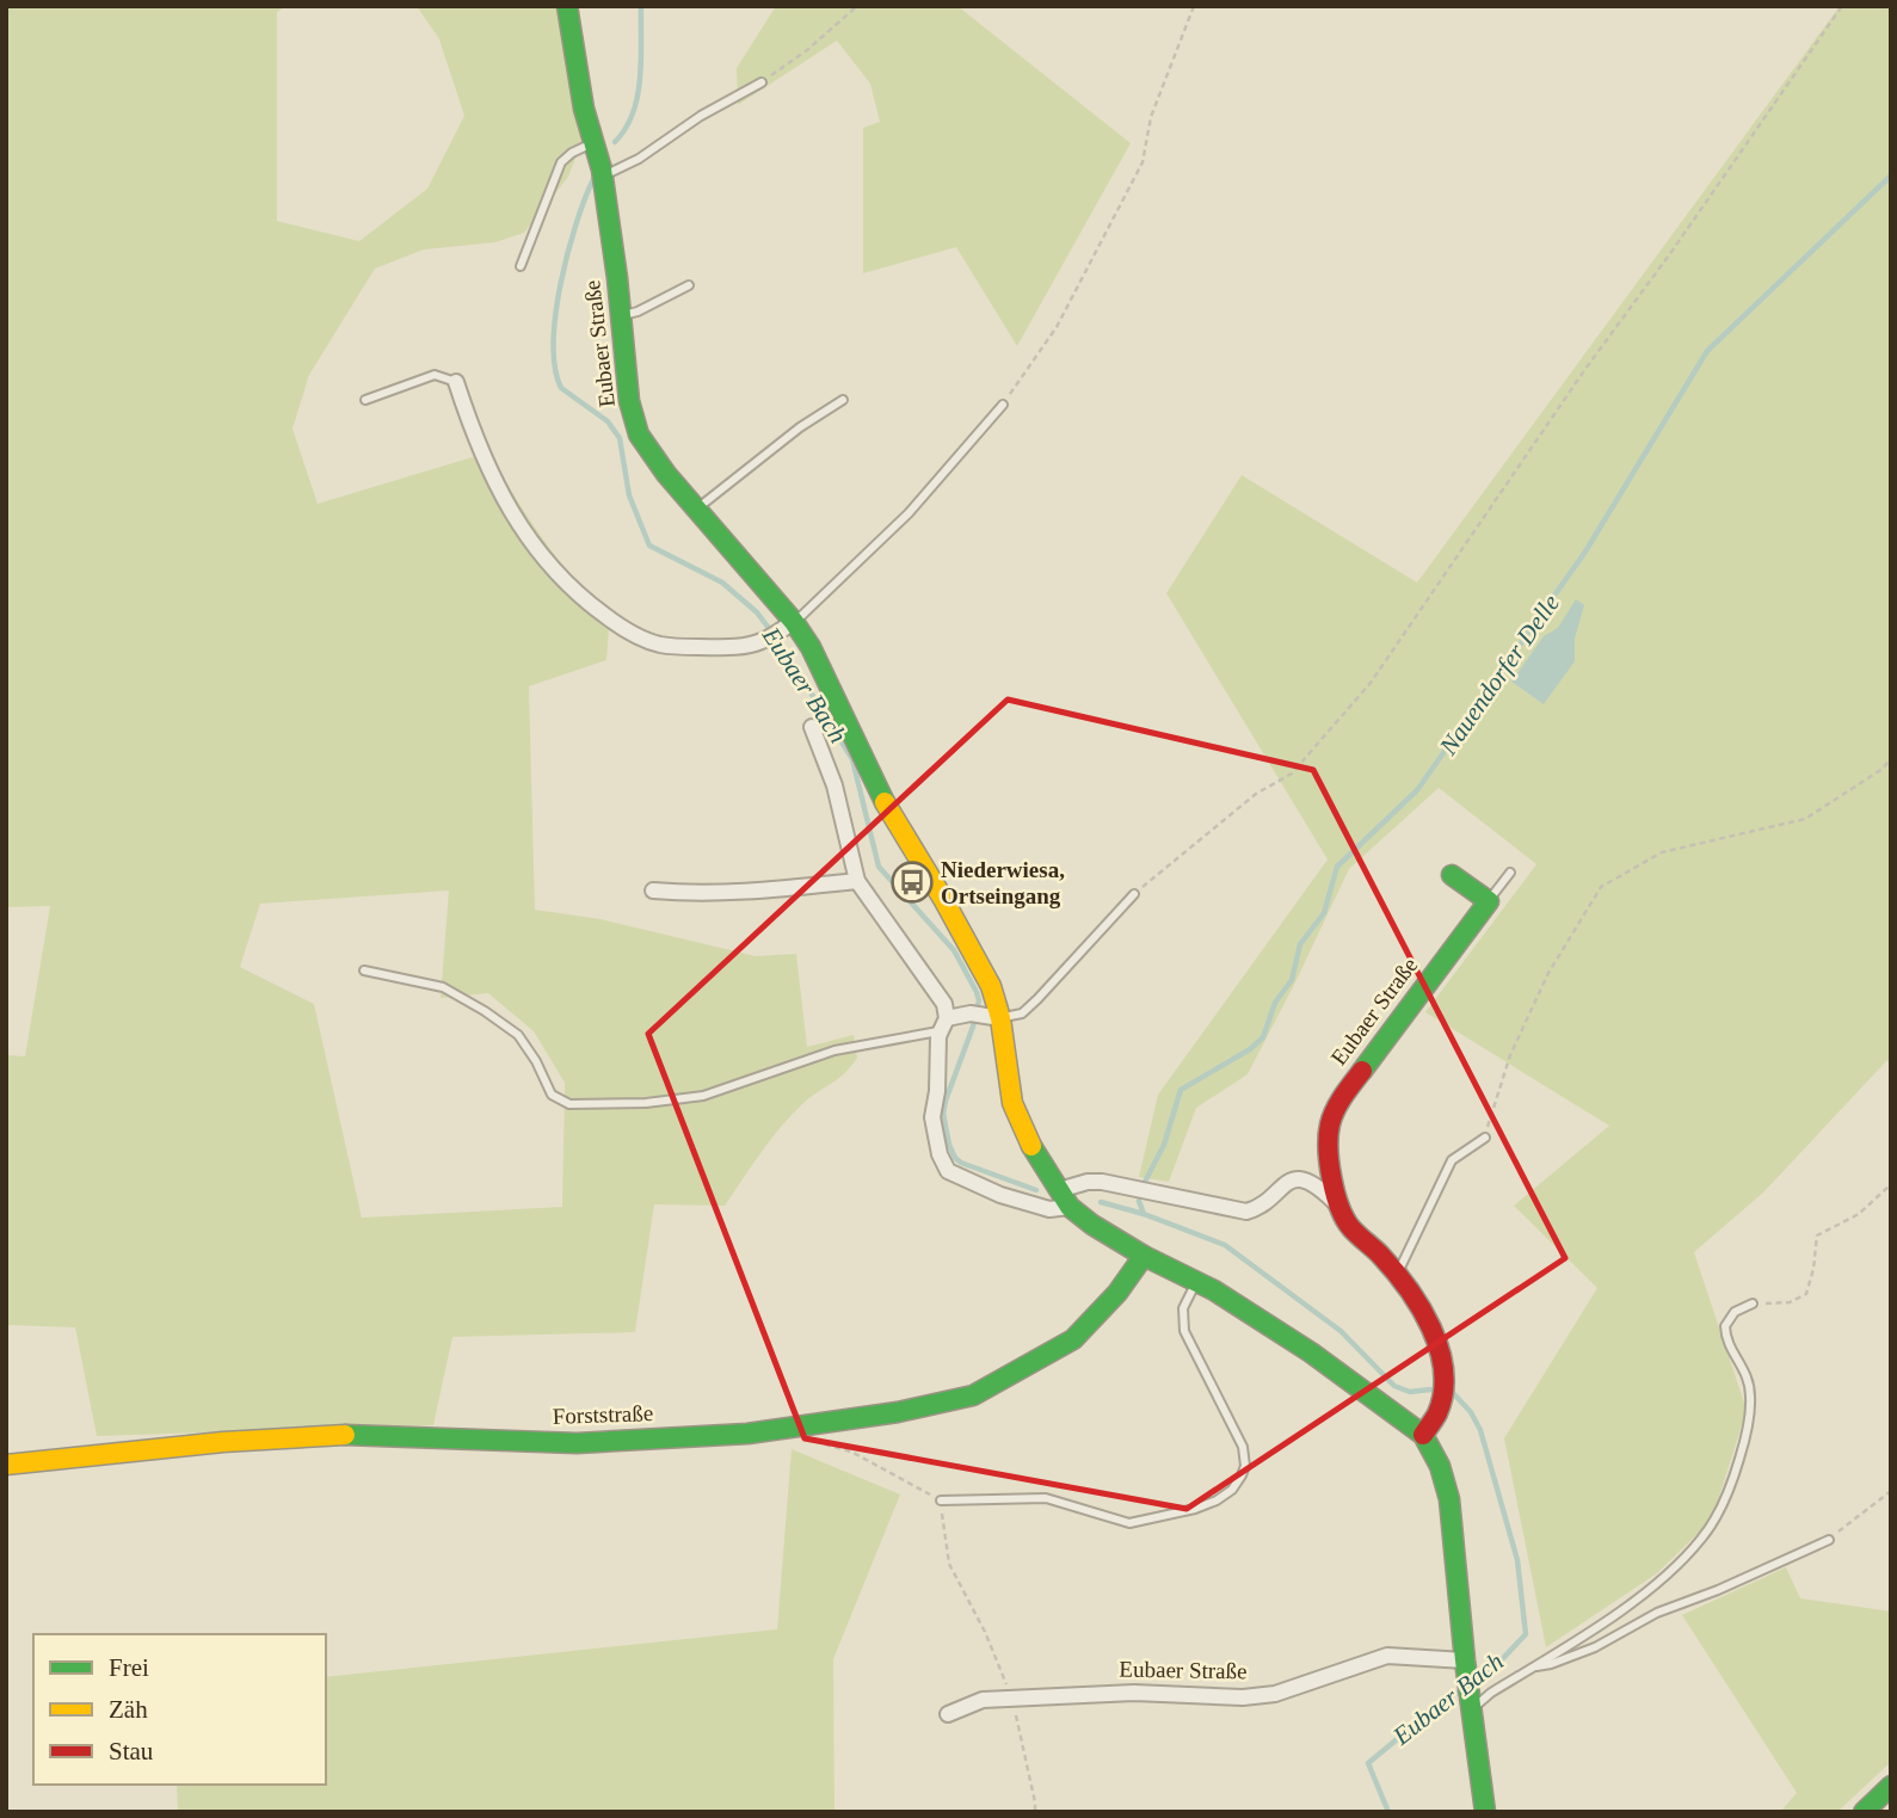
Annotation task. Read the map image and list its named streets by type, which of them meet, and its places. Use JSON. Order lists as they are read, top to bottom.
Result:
{
  "streets": {
    "street": ["Eubaer Straße", "Forststraße"]
  },
  "crossings": [
    ["Eubaer Straße", "Forststraße"]
  ],
  "water": ["Nauendorfer Delle", "Eubaer Bach"],
  "places": {
    "bus stop": ["Niederwiesa, Ortseingang"]
  },
  "legend": ["Frei", "Zäh", "Stau"]
}
